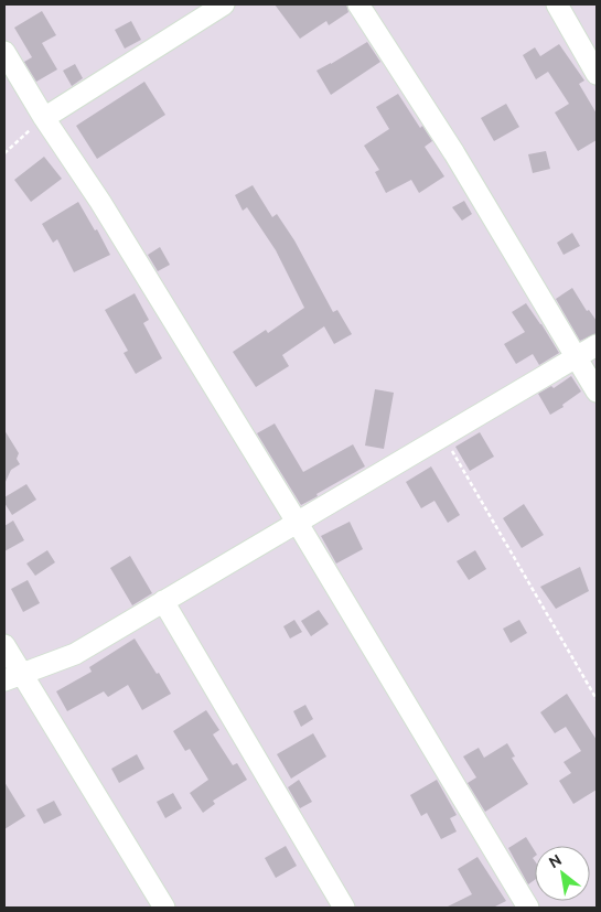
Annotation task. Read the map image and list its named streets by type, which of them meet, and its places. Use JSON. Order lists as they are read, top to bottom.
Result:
{
  "north": "top left"
}
